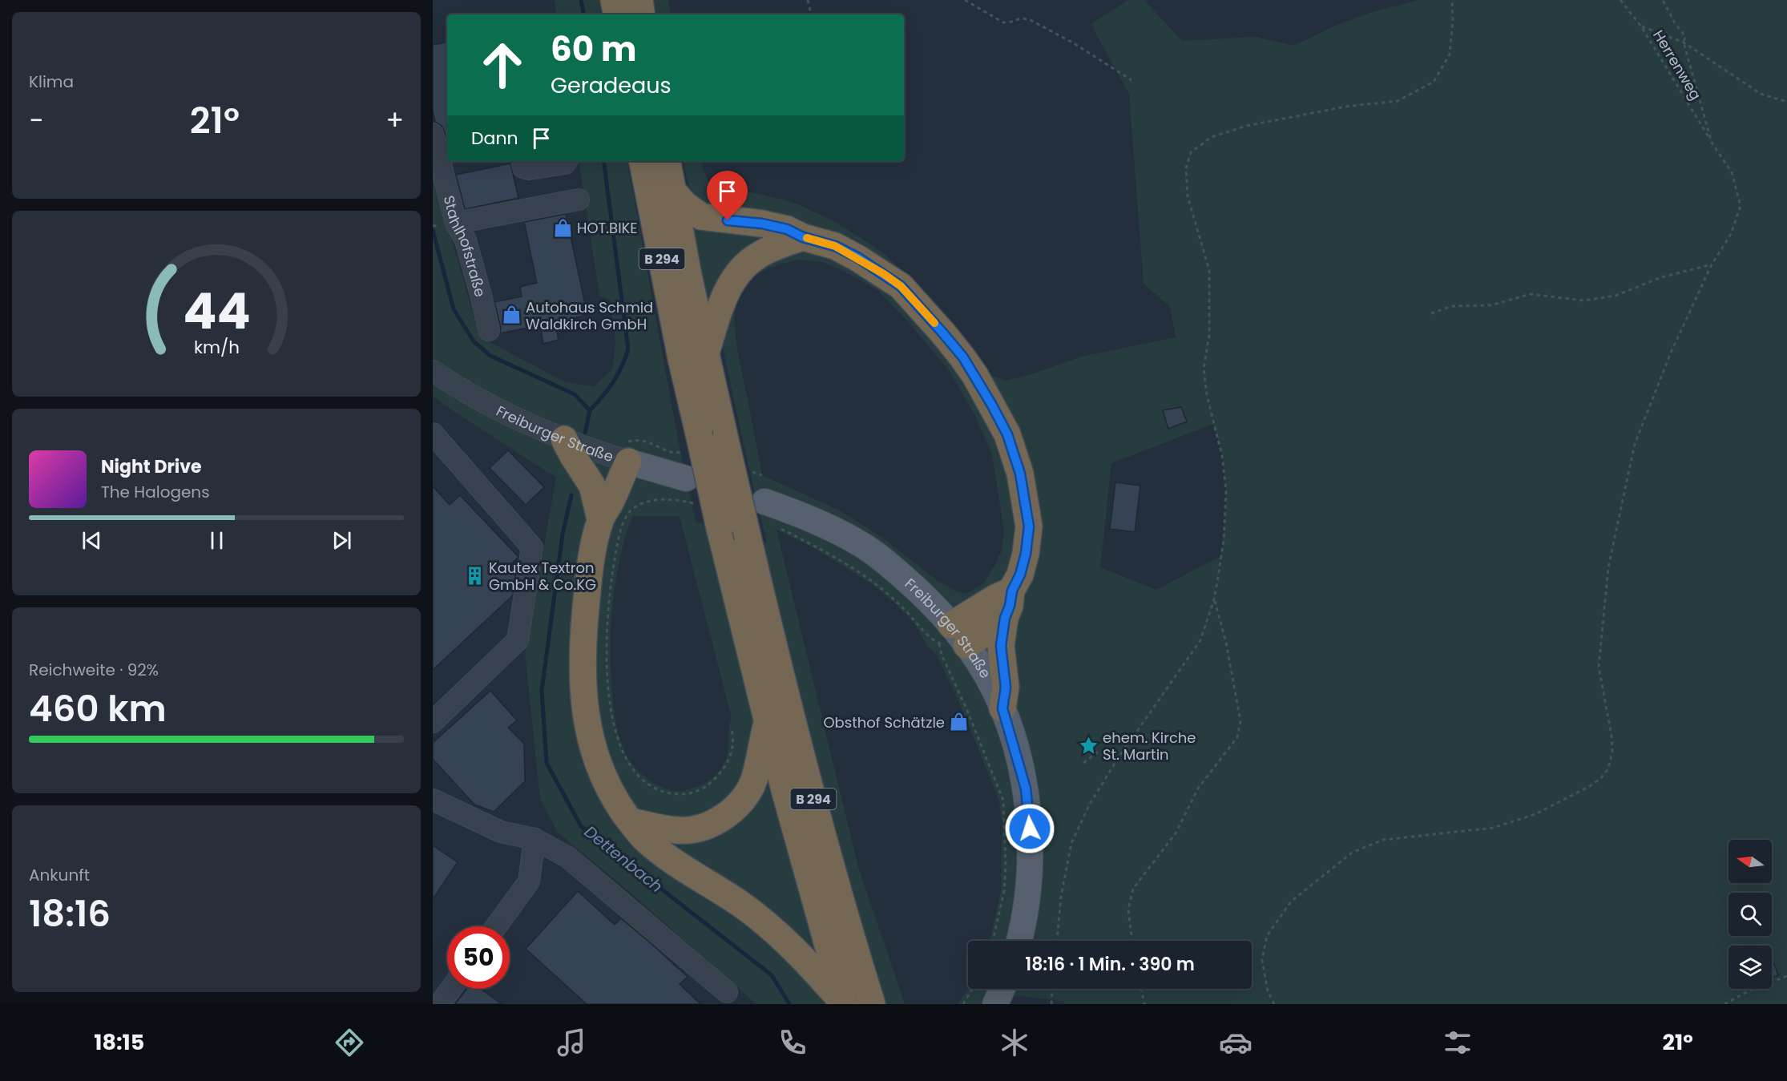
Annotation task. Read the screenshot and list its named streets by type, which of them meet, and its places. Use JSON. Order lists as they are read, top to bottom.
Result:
{
  "streets": {
    "highway": ["B 294"],
    "main road": ["Freiburger Straße"],
    "street": ["Stahlhofstraße"],
    "path": ["Herrenweg"]
  },
  "water": ["Dettenbach"],
  "places": {
    "shop": ["HOT.BIKE", "Autohaus Schmid Waldkirch GmbH", "Obsthof Schätzle"],
    "building": ["Kautex Textron GmbH & Co.KG"],
    "place": ["ehem. Kirche St. Martin"]
  },
  "north": "left",
  "page": {
    "tile": [
      "Klima",
      ["Reichweite · 92%", "460 km"],
      ["Ankunft", "18:16"]
    ],
    "turn": ["60 m", "Geradeaus"],
    "heat": ["−", "21°", "+"],
    "then": "Dann",
    "song": ["Night Drive", "The Halogens"],
    "limit": "50",
    "trip": "18:16 · 1 Min. · 390 m",
    "tabs": ["18:15", "21°"],
    "gauge": ["44", "km/h"]
  }
}
